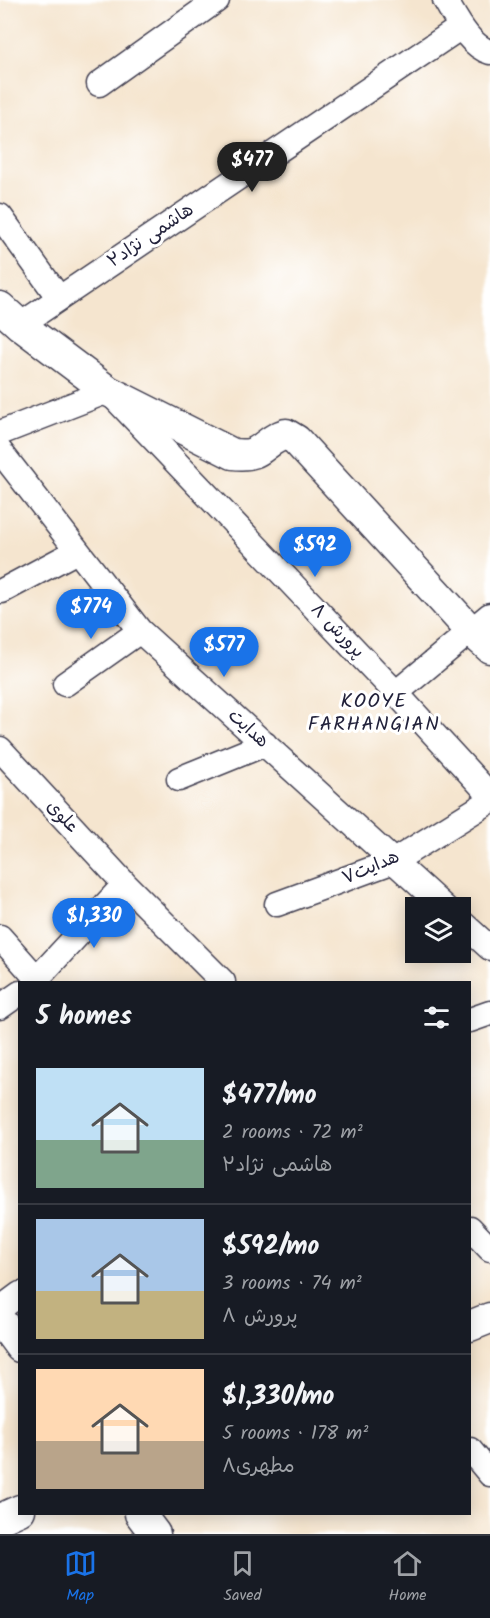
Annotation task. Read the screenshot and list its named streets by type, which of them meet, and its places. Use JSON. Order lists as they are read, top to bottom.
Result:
{
  "streets": {
    "street": [
      "هاشمی نژاد۲",
      "پرورش ۸",
      "هدایت",
      "علوی",
      "هدایت۷"
    ]
  },
  "crossings": [
    ["هدایت", "هدایت۷"]
  ],
  "districts": ["KOOYE FARHANGIAN"],
  "page": {
    "price": [
      "$477",
      "$592",
      "$774",
      "$577",
      "$1,330"
    ],
    "heading": "5 homes",
    "list": [
      {
        "name": "$477/mo",
        "note": "2 rooms · 72 m² · هاشمی نژاد۲"
      },
      {
        "name": "$592/mo",
        "note": "3 rooms · 74 m² · پرورش ۸"
      },
      {
        "name": "$1,330/mo",
        "note": "5 rooms · 178 m² · مطهری۸"
      }
    ],
    "tabs": ["Map", "Saved", "Home"]
  }
}
